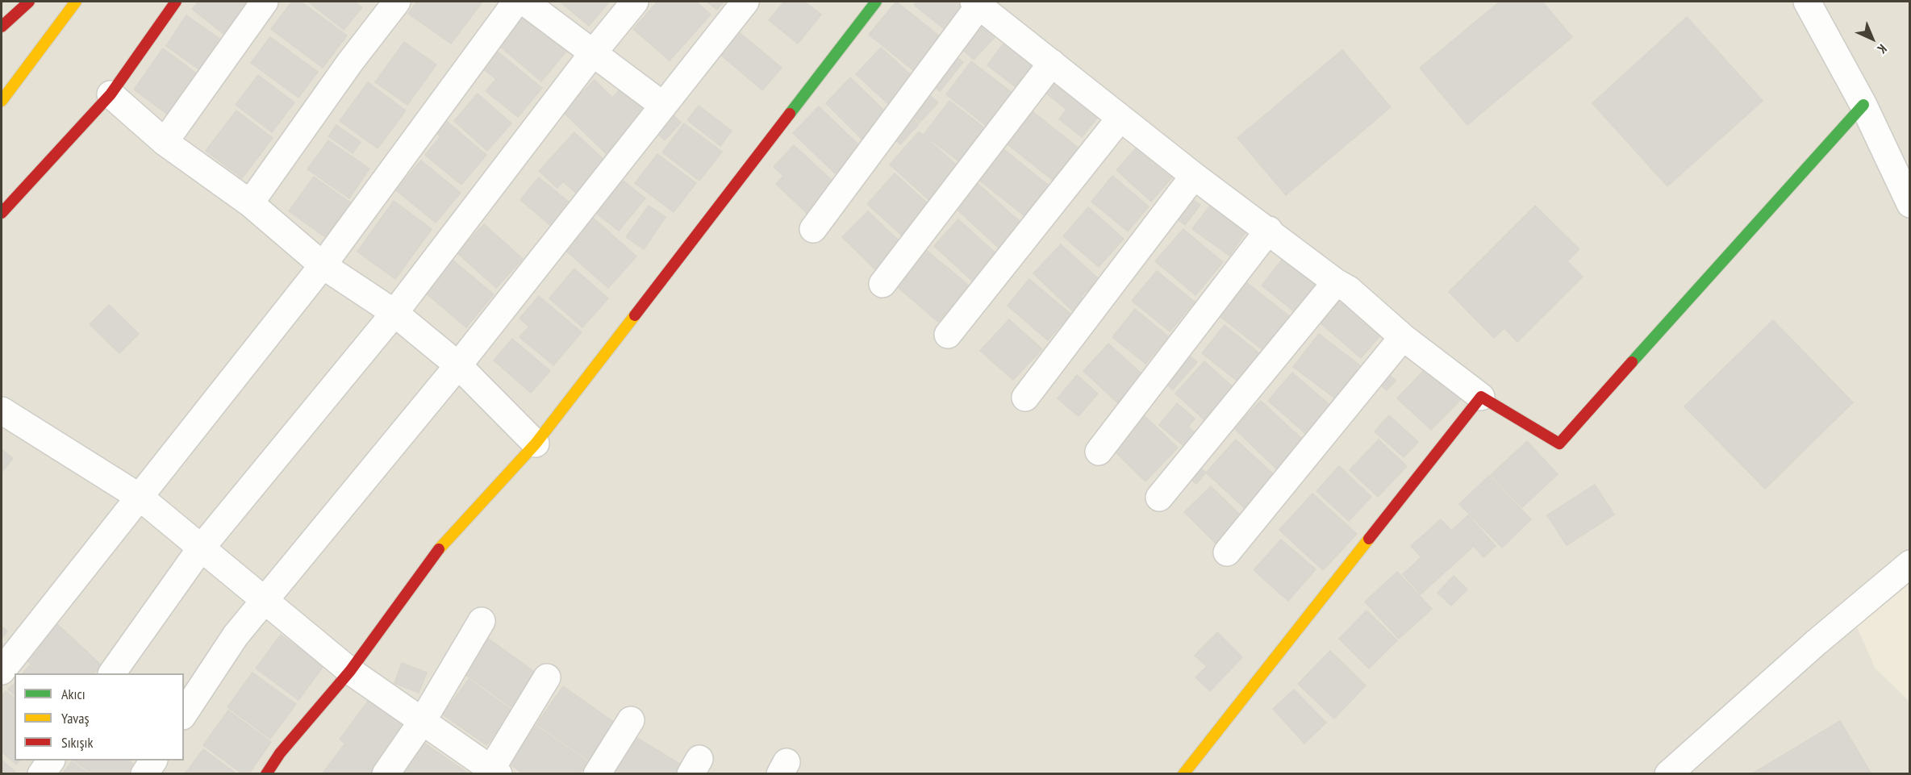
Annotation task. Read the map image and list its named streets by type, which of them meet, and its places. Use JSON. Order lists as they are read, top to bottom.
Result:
{
  "legend": ["Akıcı", "Yavaş", "Sıkışık"],
  "north": "bottom right"
}
